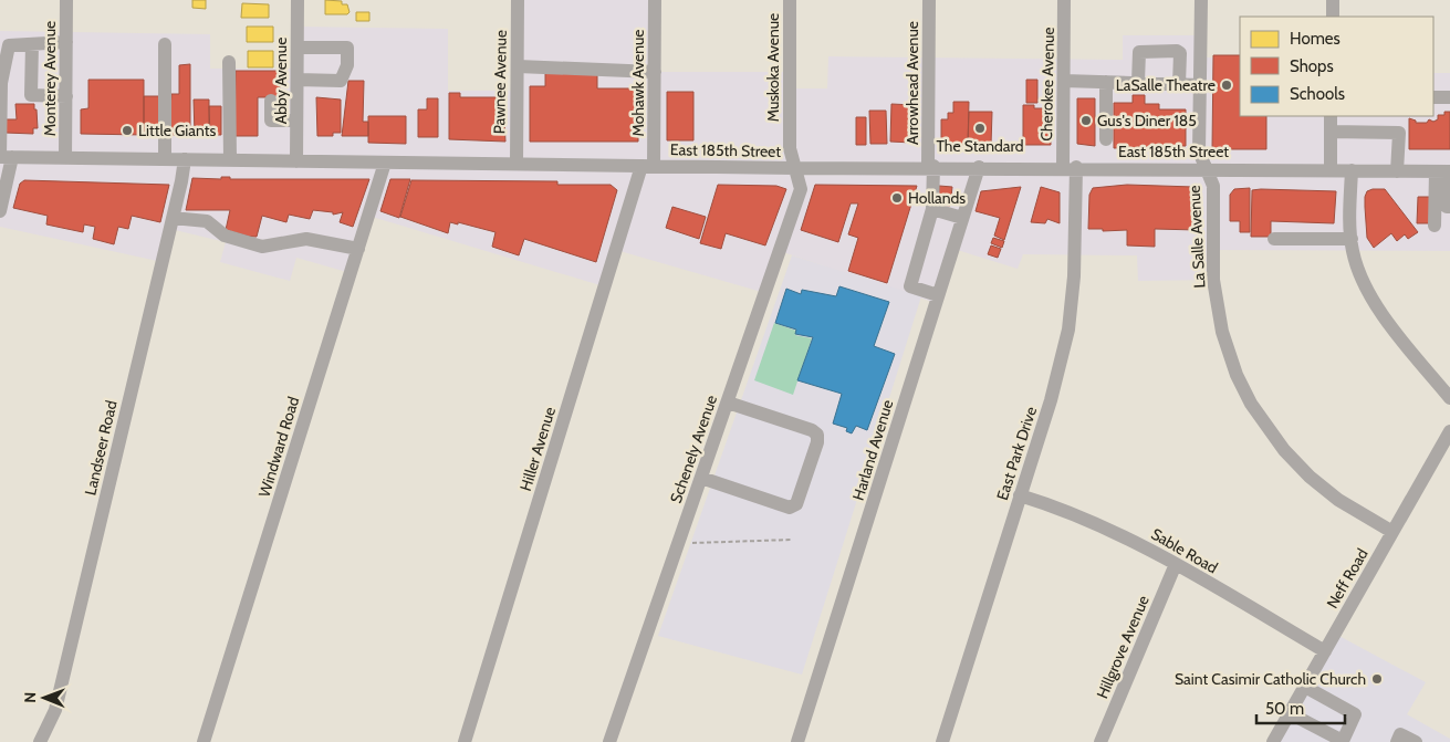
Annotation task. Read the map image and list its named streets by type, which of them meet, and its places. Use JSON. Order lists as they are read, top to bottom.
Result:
{
  "streets": {
    "street": [
      "Muskoka Avenue",
      "Monterey Avenue",
      "Abby Avenue",
      "Pawnee Avenue",
      "Mohawk Avenue",
      "Arrowhead Avenue",
      "Cherokee Avenue",
      "East 185th Street",
      "La Salle Avenue",
      "Windward Road",
      "Landseer Road",
      "Hiller Avenue",
      "Schenely Avenue",
      "Harland Avenue",
      "East Park Drive",
      "Sable Road",
      "Neff Road",
      "Hillgrove Avenue"
    ]
  },
  "crossings": [
    ["Muskoka Avenue", "East 185th Street"],
    ["Muskoka Avenue", "Schenely Avenue"],
    ["Monterey Avenue", "East 185th Street"],
    ["Abby Avenue", "East 185th Street"],
    ["Pawnee Avenue", "East 185th Street"],
    ["Mohawk Avenue", "East 185th Street"],
    ["Mohawk Avenue", "Hiller Avenue"],
    ["Arrowhead Avenue", "East 185th Street"],
    ["Arrowhead Avenue", "Harland Avenue"],
    ["Cherokee Avenue", "East 185th Street"],
    ["Cherokee Avenue", "East Park Drive"],
    ["East 185th Street", "La Salle Avenue"],
    ["East 185th Street", "Windward Road"],
    ["East 185th Street", "Landseer Road"],
    ["East 185th Street", "Hiller Avenue"],
    ["East 185th Street", "Schenely Avenue"],
    ["East 185th Street", "Harland Avenue"],
    ["East 185th Street", "East Park Drive"],
    ["La Salle Avenue", "Neff Road"],
    ["East Park Drive", "Sable Road"],
    ["Sable Road", "Neff Road"],
    ["Sable Road", "Hillgrove Avenue"]
  ],
  "places": [
    "LaSalle Theatre",
    "Gus's Diner 185",
    "The Standard",
    "Little Giants",
    "Hollands",
    "Saint Casimir Catholic Church"
  ],
  "legend": ["Homes", "Shops", "Schools"],
  "scale_bar": "50 m",
  "north": "left"
}
